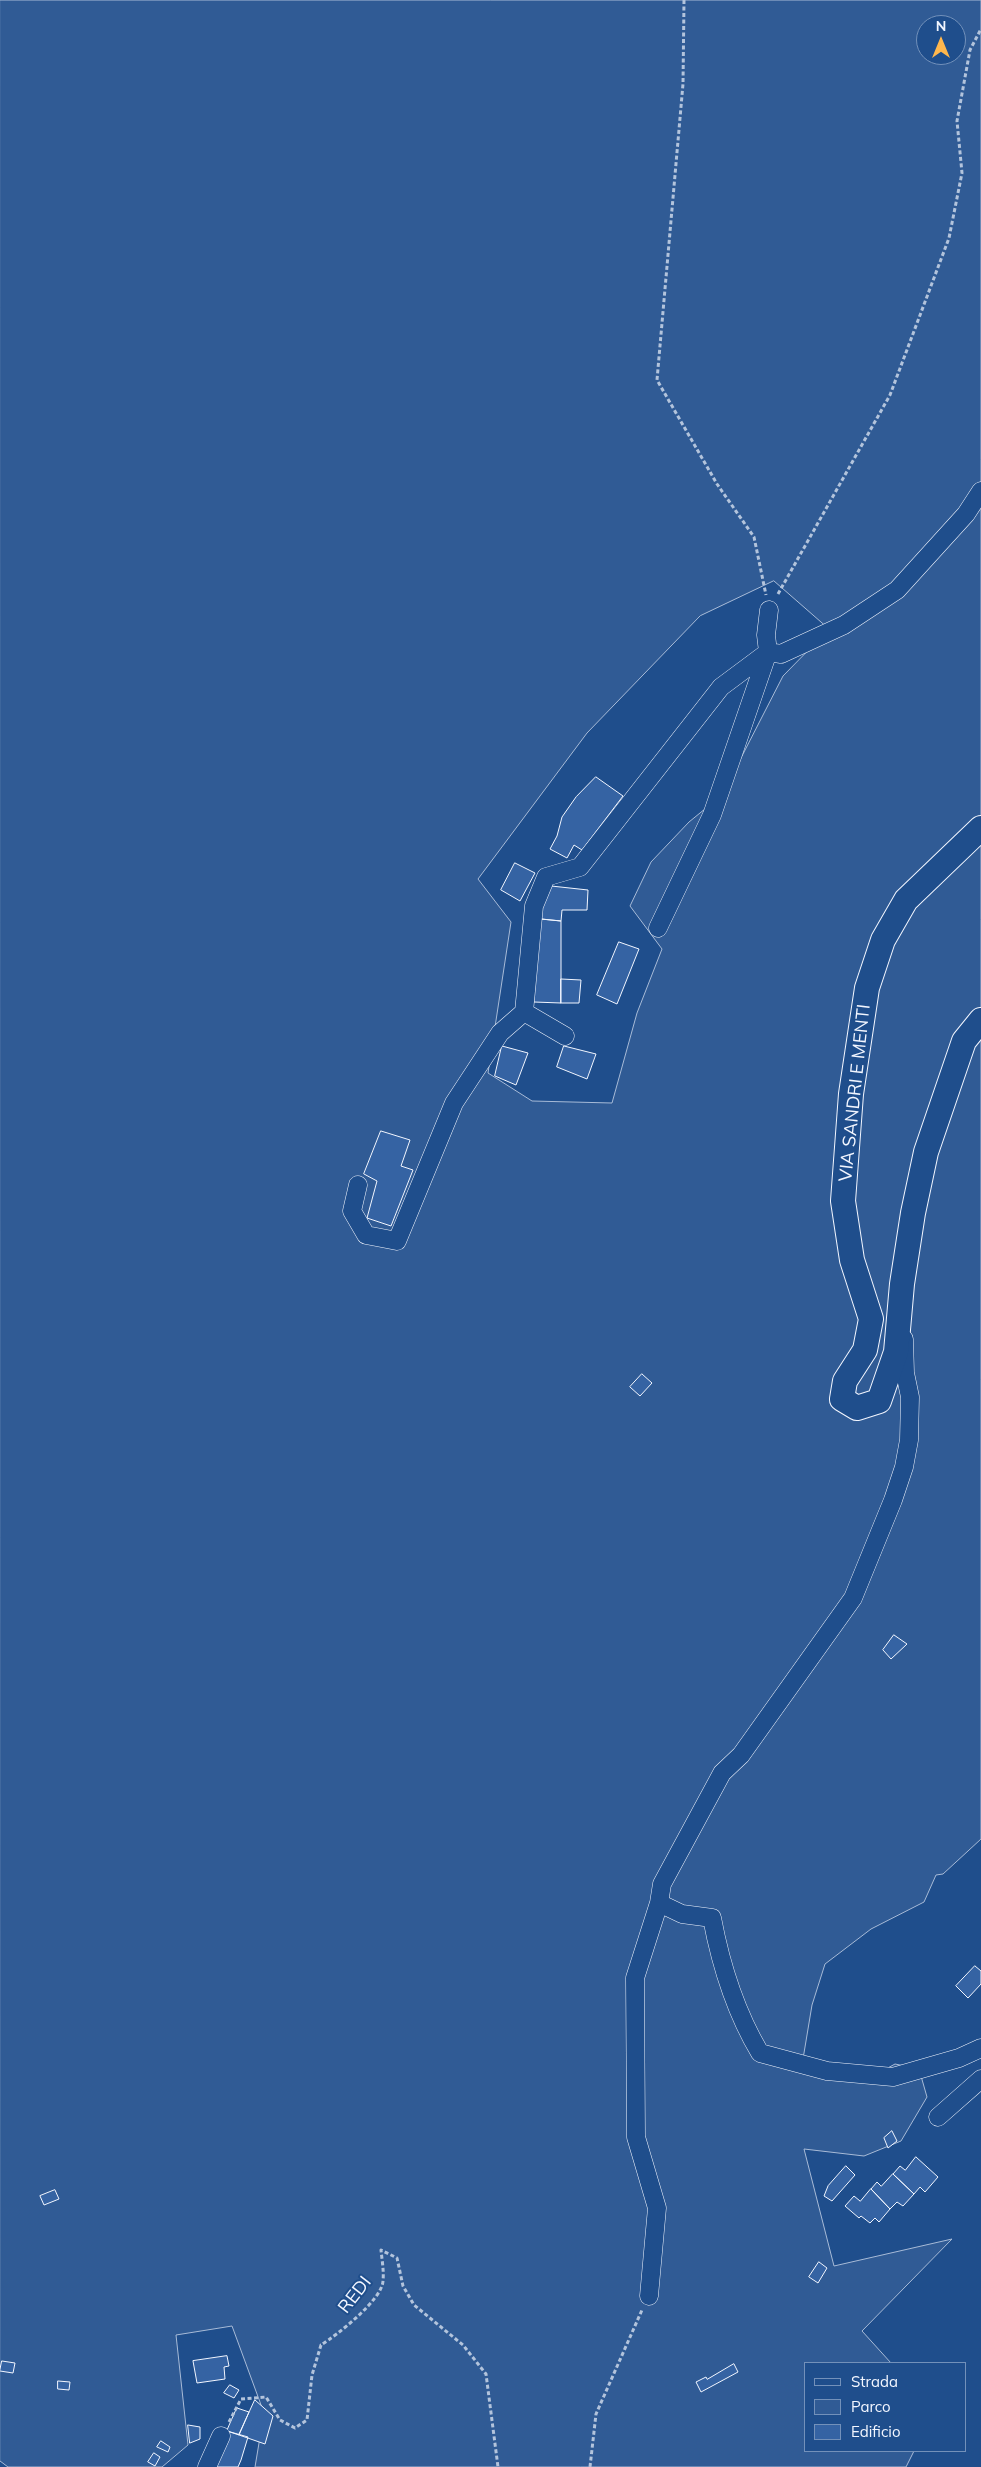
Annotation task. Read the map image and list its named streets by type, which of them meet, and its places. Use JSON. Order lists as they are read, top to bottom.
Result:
{
  "streets": {
    "main road": ["VIA SANDRI E MENTI"],
    "path": ["REDI"]
  },
  "legend": ["Strada", "Parco", "Edificio"],
  "north": "top"
}
